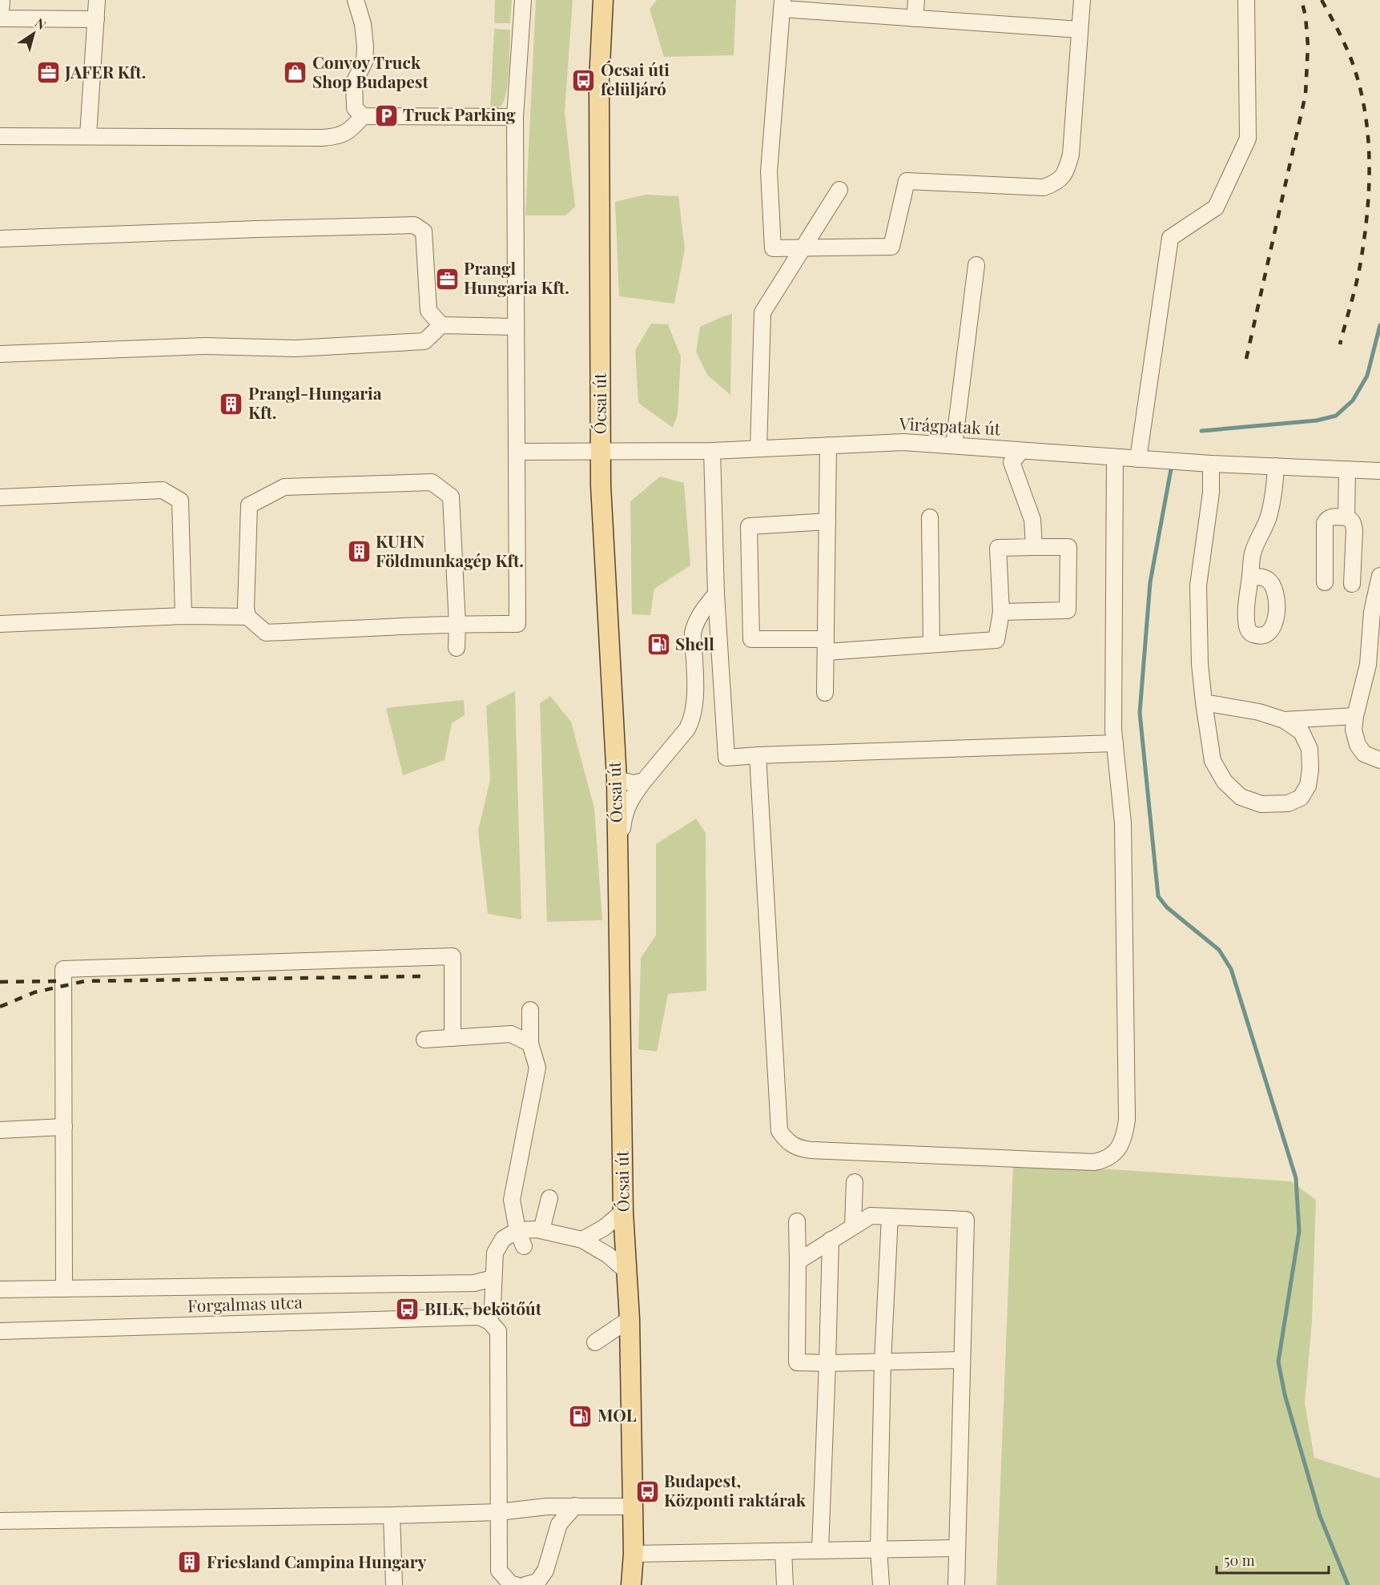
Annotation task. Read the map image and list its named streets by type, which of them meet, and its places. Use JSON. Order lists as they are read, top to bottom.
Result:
{
  "streets": {
    "main road": ["Ócsai út"],
    "street": ["Virágpatak út", "Forgalmas utca"]
  },
  "crossings": [
    ["Ócsai út", "Virágpatak út"]
  ],
  "places": {
    "office": ["JAFER Kft.", "Prangl Hungaria Kft."],
    "shop": ["Convoy Truck Shop Budapest"],
    "bus stop": ["Ócsai úti felüljáró", "BILK, bekötőút", "Budapest, Központi raktárak"],
    "parking": ["Truck Parking"],
    "building": ["Prangl-Hungaria Kft.", "KUHN Földmunkagép Kft.", "Friesland Campina Hungary"],
    "fuel station": ["Shell", "MOL"]
  },
  "scale_bar": "50 m",
  "north": "top right"
}
